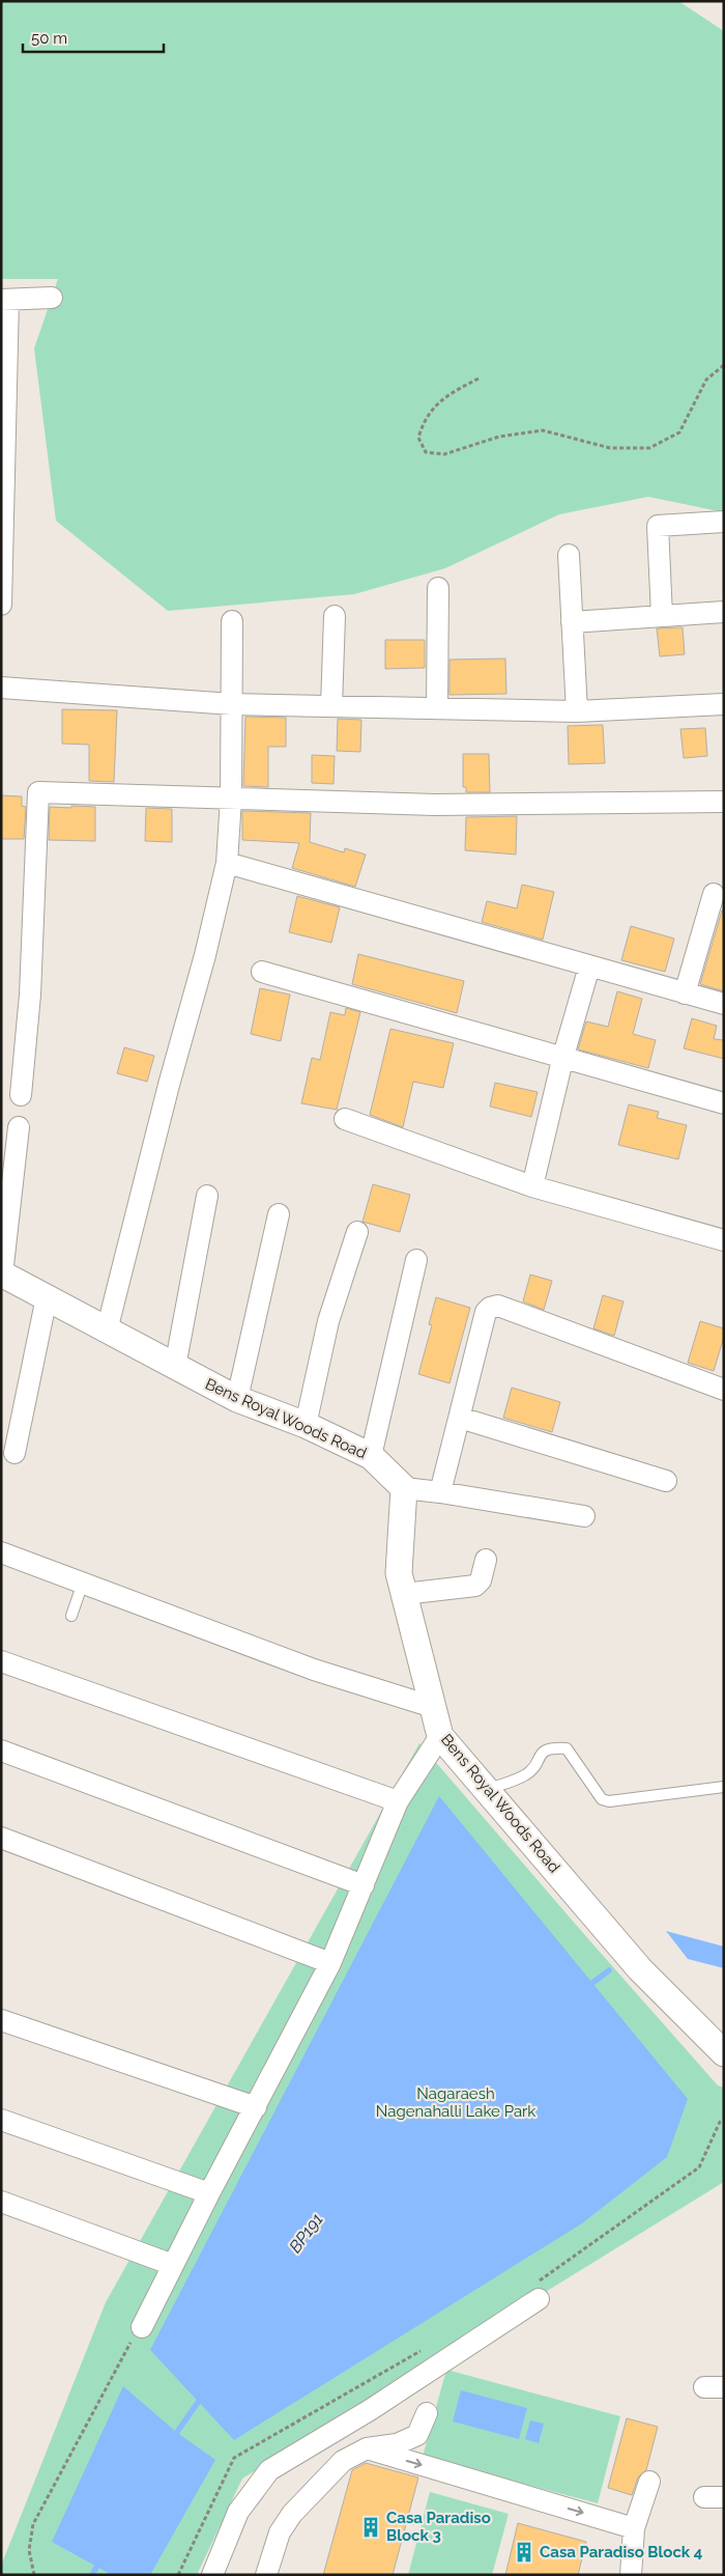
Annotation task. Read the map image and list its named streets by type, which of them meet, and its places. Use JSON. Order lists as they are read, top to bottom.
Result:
{
  "streets": {
    "street": ["Bens Royal Woods Road"]
  },
  "water": ["BP191"],
  "parks": ["Nagaraesh Nagenahalli Lake Park"],
  "places": {
    "building": ["Casa Paradiso Block 3", "Casa Paradiso Block 4"]
  },
  "scale_bar": "50 m"
}
